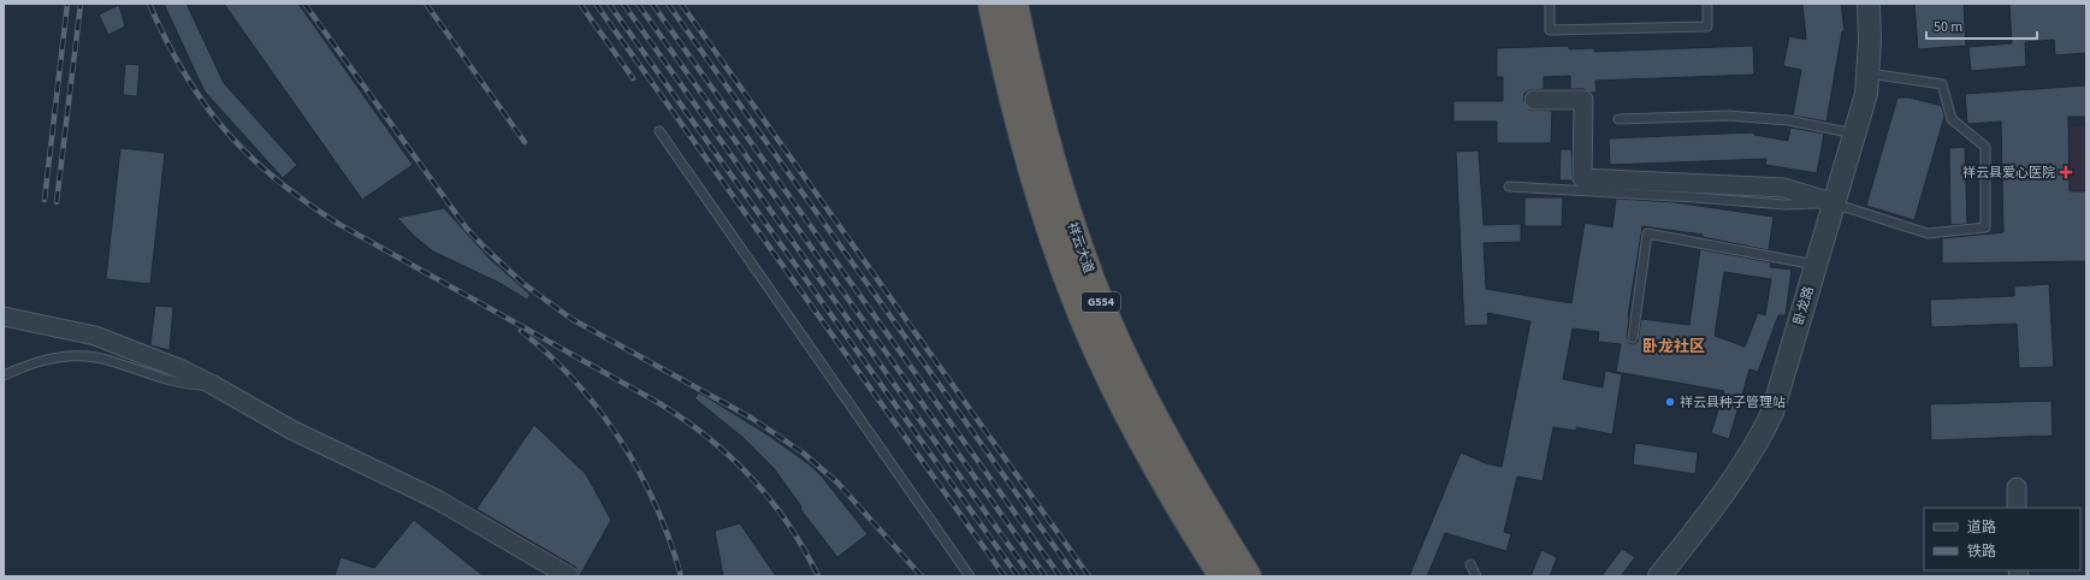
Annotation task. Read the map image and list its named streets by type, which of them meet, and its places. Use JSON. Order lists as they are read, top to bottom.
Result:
{
  "streets": {
    "highway": ["祥云大道", "G554"],
    "street": ["卧龙路"]
  },
  "districts": ["卧龙社区"],
  "places": {
    "health": ["祥云县爱心医院"],
    "other": ["祥云县种子管理站"]
  },
  "legend": ["道路", "铁路"],
  "scale_bar": "50 m"
}
